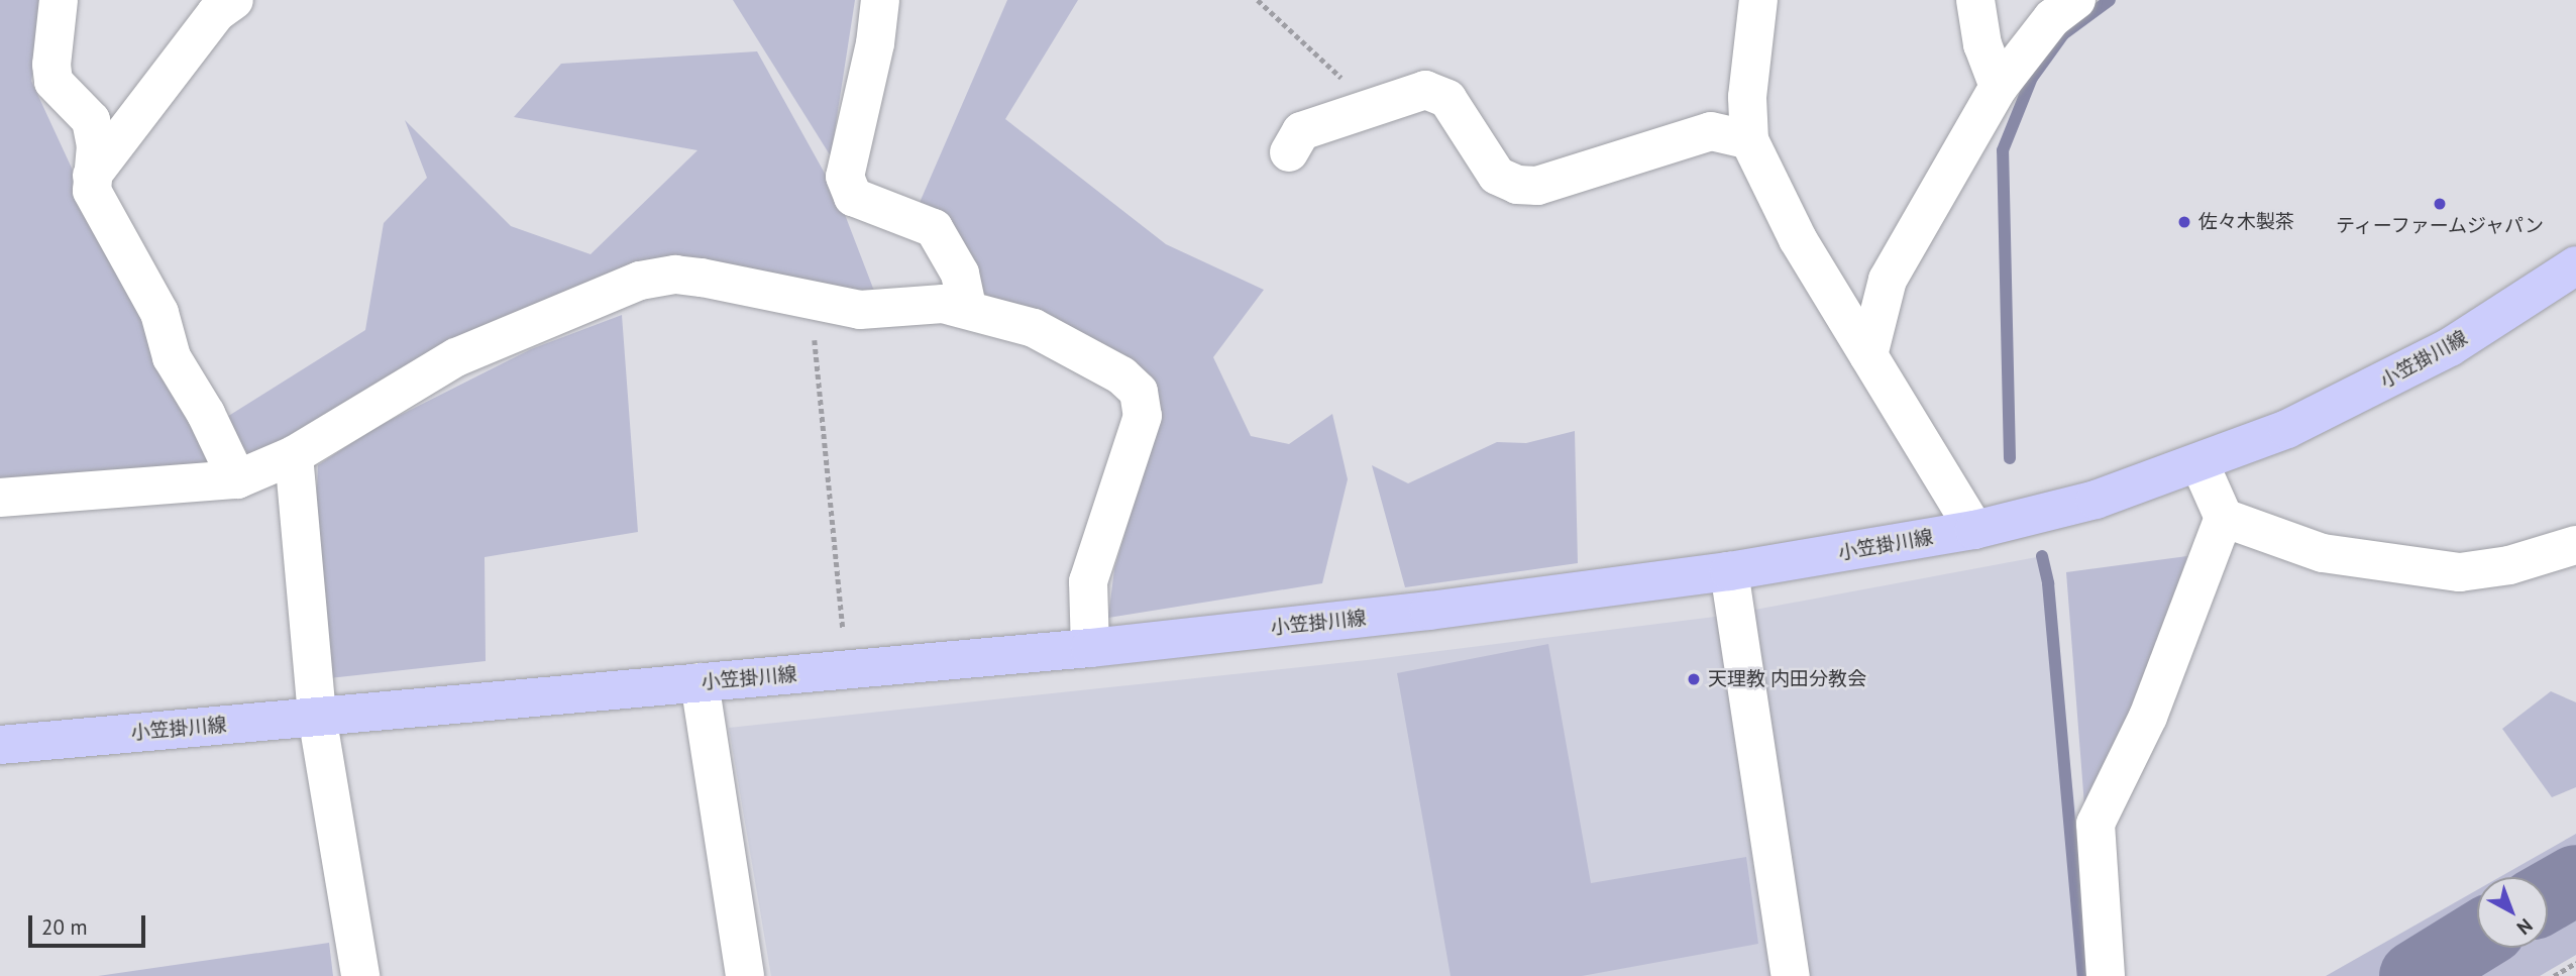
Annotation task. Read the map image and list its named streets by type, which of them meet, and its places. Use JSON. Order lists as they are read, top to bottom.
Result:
{
  "streets": {
    "main road": ["小笠掛川線"]
  },
  "places": ["ティーファームジャパン", "佐々木製茶", "天理教 内田分教会"],
  "scale_bar": "20 m",
  "north": "bottom right"
}
